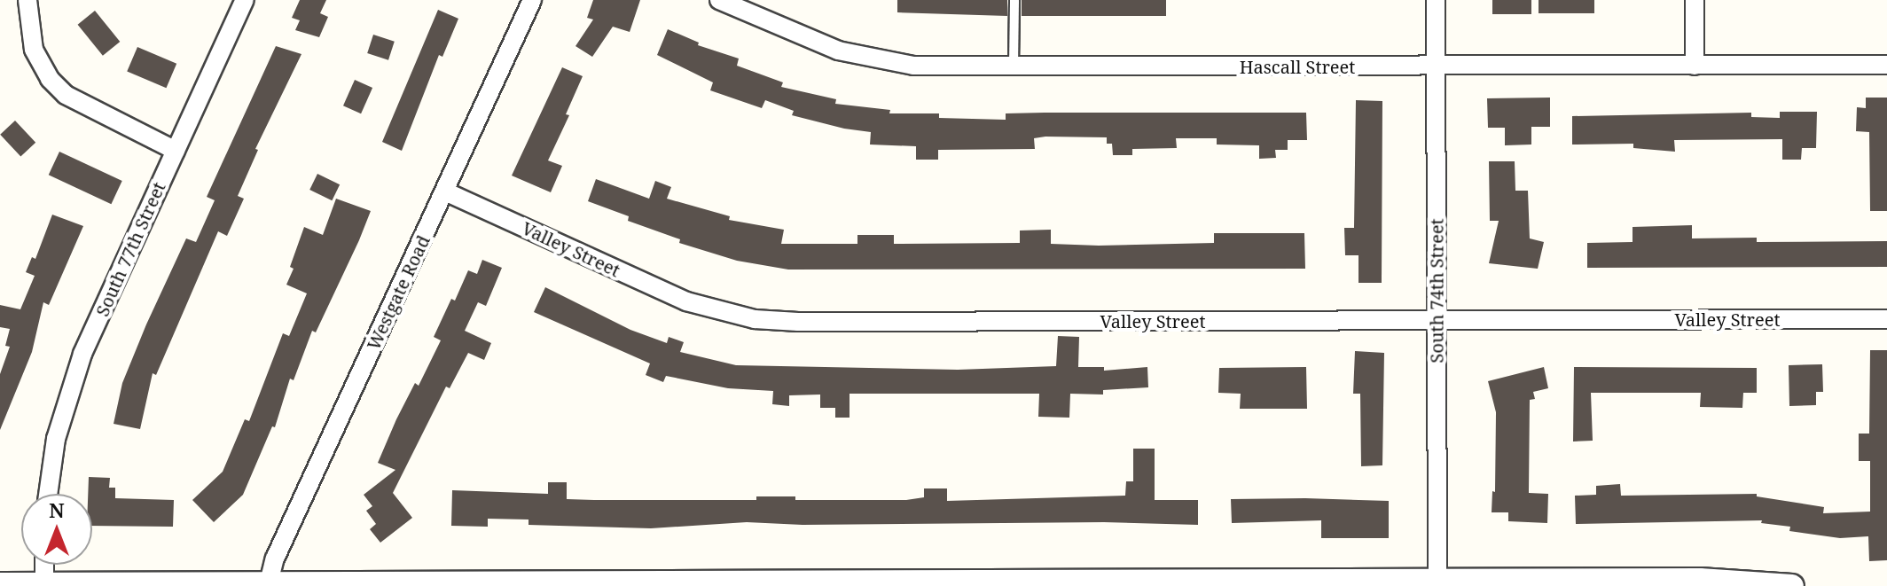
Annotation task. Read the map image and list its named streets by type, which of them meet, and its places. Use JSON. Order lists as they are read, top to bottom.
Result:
{
  "streets": {
    "street": [
      "Hascall Street",
      "South 77th Street",
      "Valley Street",
      "South 74th Street",
      "Westgate Road"
    ]
  },
  "crossings": [
    ["Hascall Street", "South 74th Street"],
    ["Valley Street", "South 74th Street"],
    ["Valley Street", "Westgate Road"]
  ],
  "north": "top"
}
